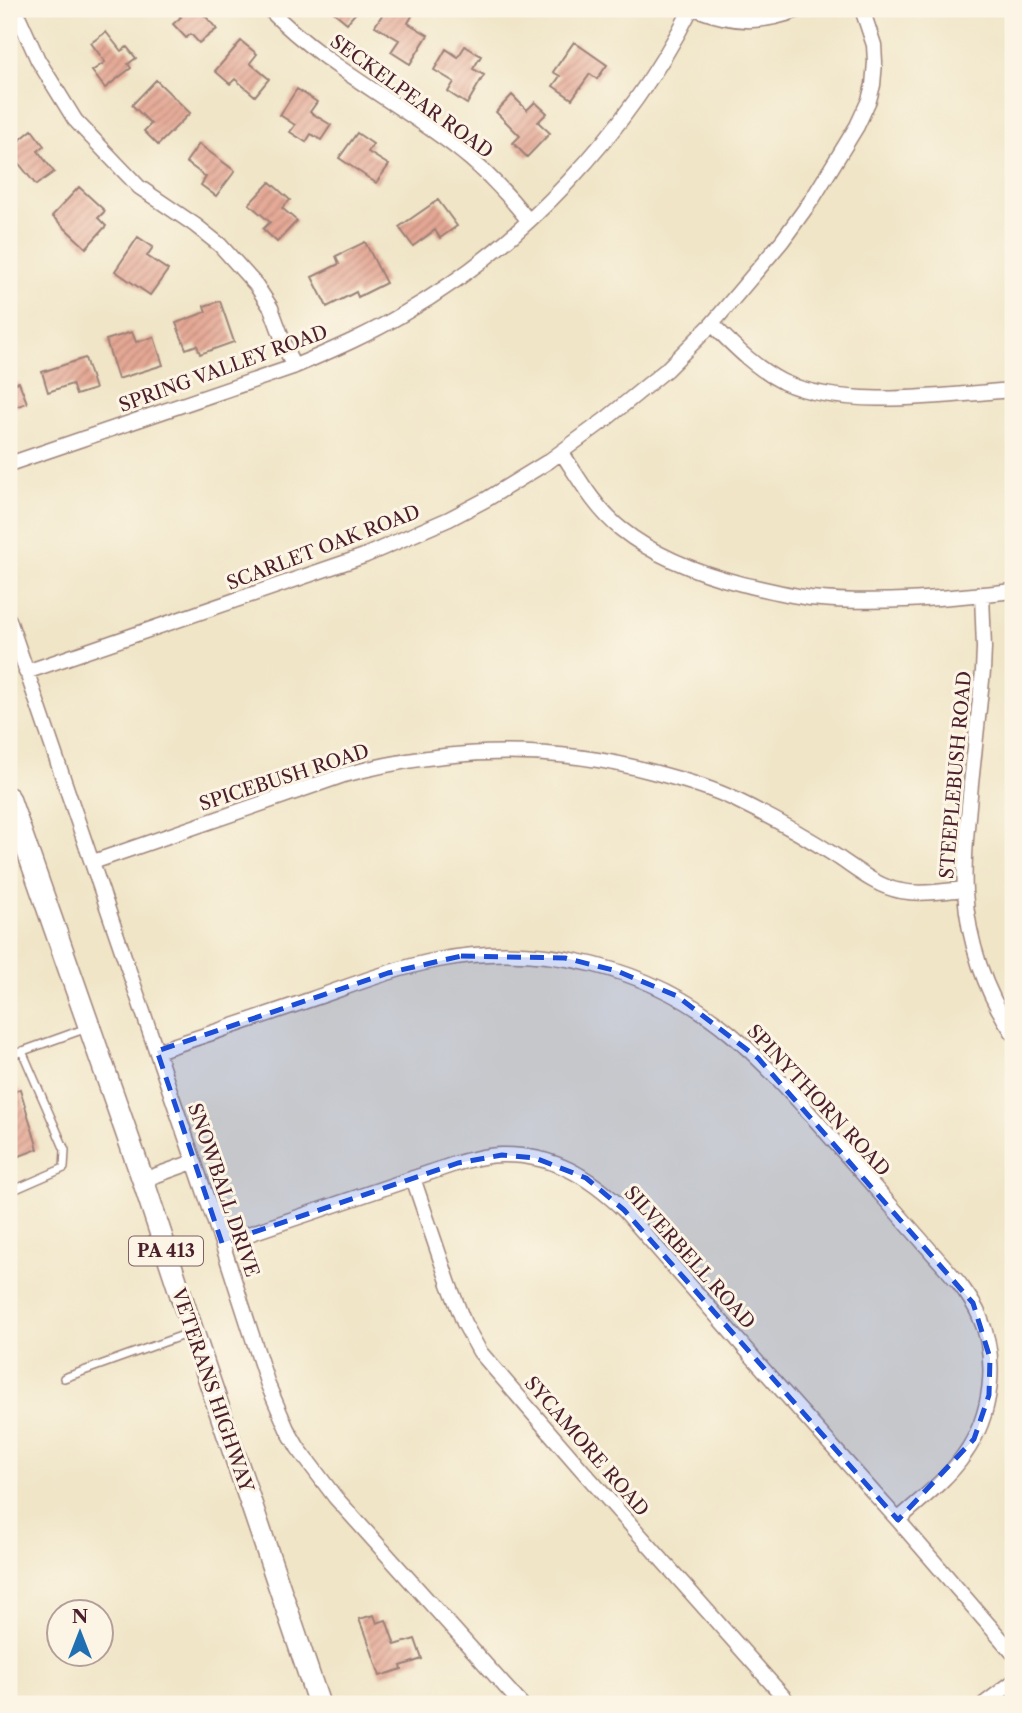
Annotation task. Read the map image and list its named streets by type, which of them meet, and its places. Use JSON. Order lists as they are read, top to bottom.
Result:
{
  "streets": {
    "main road": ["PA 413", "VETERANS HIGHWAY"],
    "street": [
      "SECKELPEAR ROAD",
      "SPRING VALLEY ROAD",
      "SCARLET OAK ROAD",
      "STEEPLEBUSH ROAD",
      "SPICEBUSH ROAD",
      "SPINYTHORN ROAD",
      "SNOWBALL DRIVE",
      "SILVERBELL ROAD",
      "SYCAMORE ROAD"
    ]
  },
  "crossings": [
    ["SECKELPEAR ROAD", "SPRING VALLEY ROAD"],
    ["SCARLET OAK ROAD", "SNOWBALL DRIVE"],
    ["STEEPLEBUSH ROAD", "SPICEBUSH ROAD"],
    ["SPICEBUSH ROAD", "SNOWBALL DRIVE"],
    ["SPINYTHORN ROAD", "SNOWBALL DRIVE"],
    ["SPINYTHORN ROAD", "SILVERBELL ROAD"],
    ["SNOWBALL DRIVE", "SILVERBELL ROAD"],
    ["SILVERBELL ROAD", "SYCAMORE ROAD"]
  ],
  "north": "top"
}
